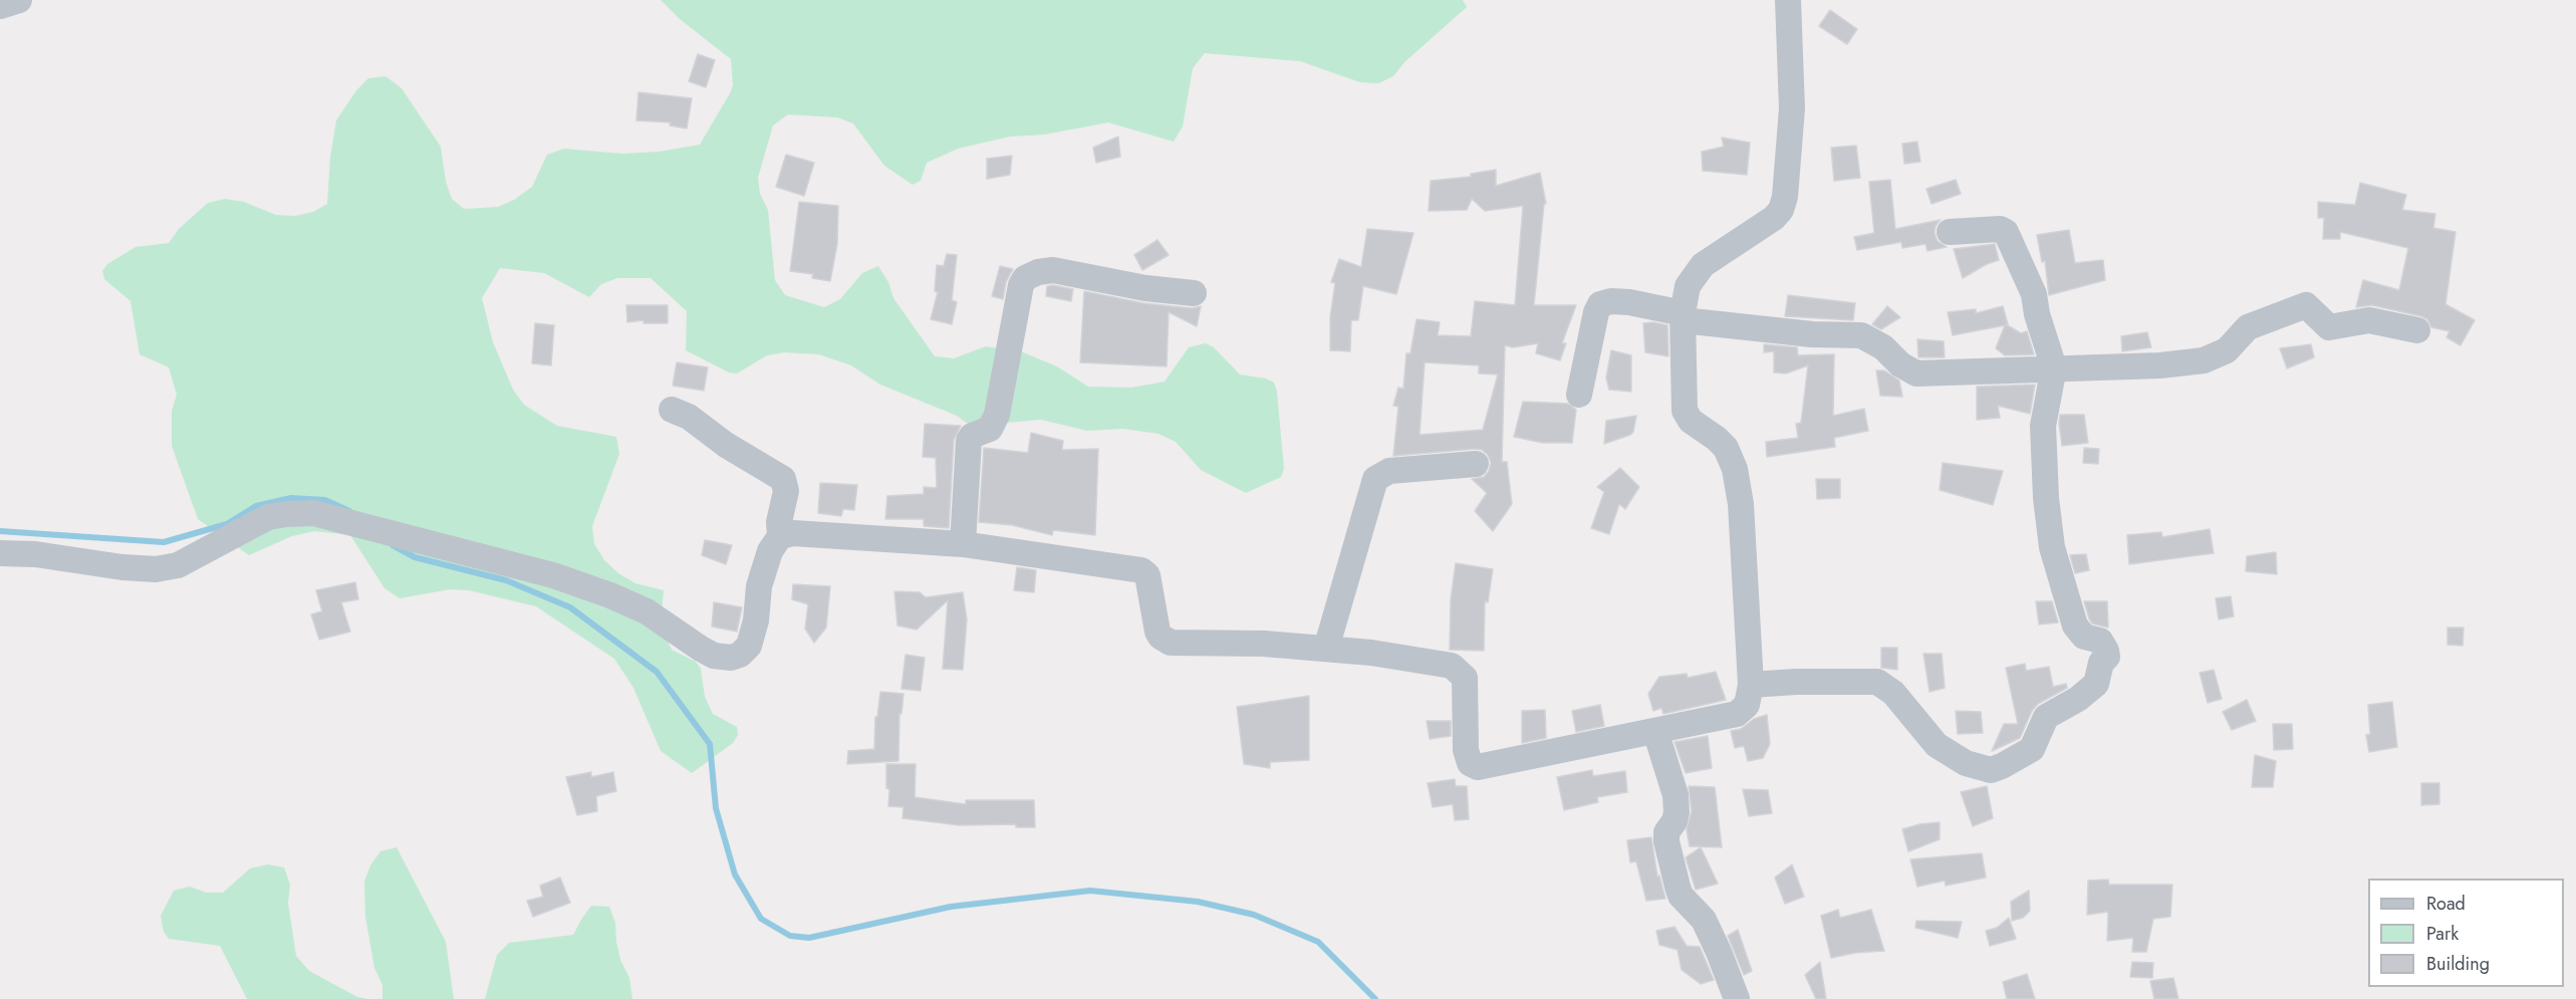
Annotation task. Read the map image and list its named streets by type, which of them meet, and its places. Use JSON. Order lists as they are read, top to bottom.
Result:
{
  "legend": ["Road", "Park", "Building"]
}
